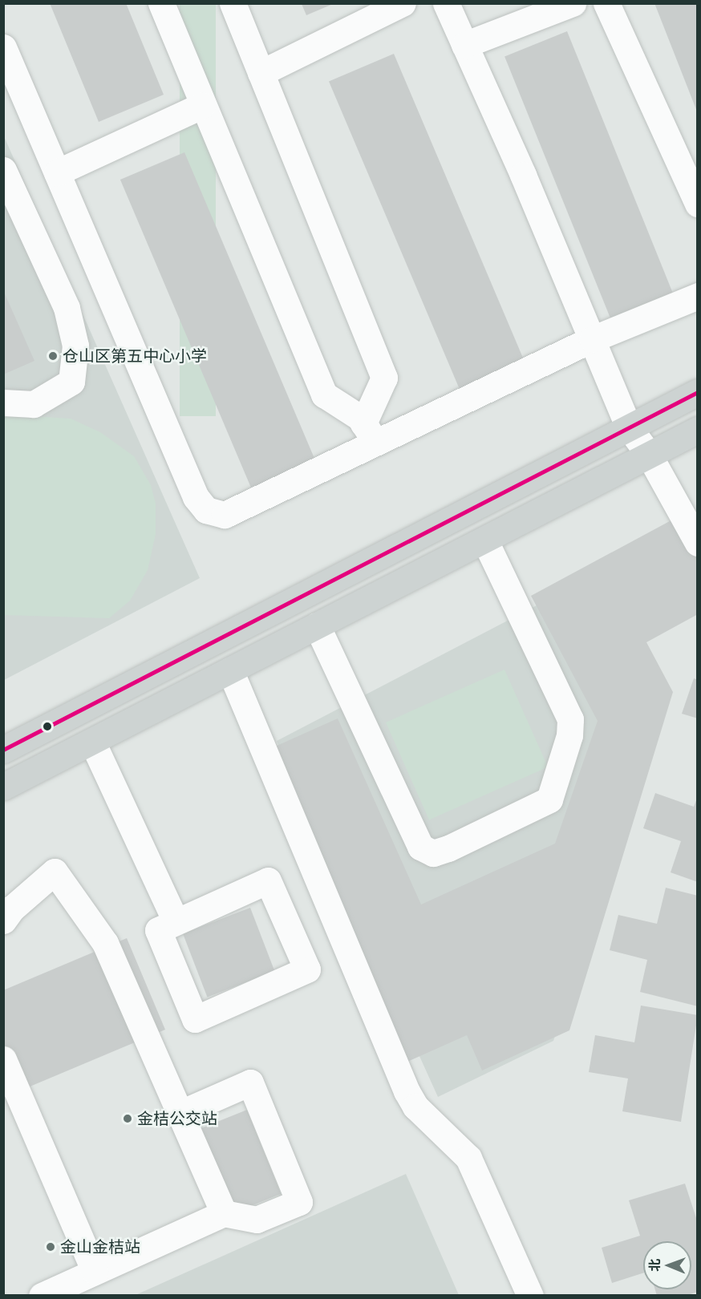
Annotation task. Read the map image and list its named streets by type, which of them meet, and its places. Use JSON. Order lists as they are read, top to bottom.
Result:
{
  "places": ["仓山区第五中心小学", "金桔公交站", "金山金桔站"],
  "north": "left"
}
